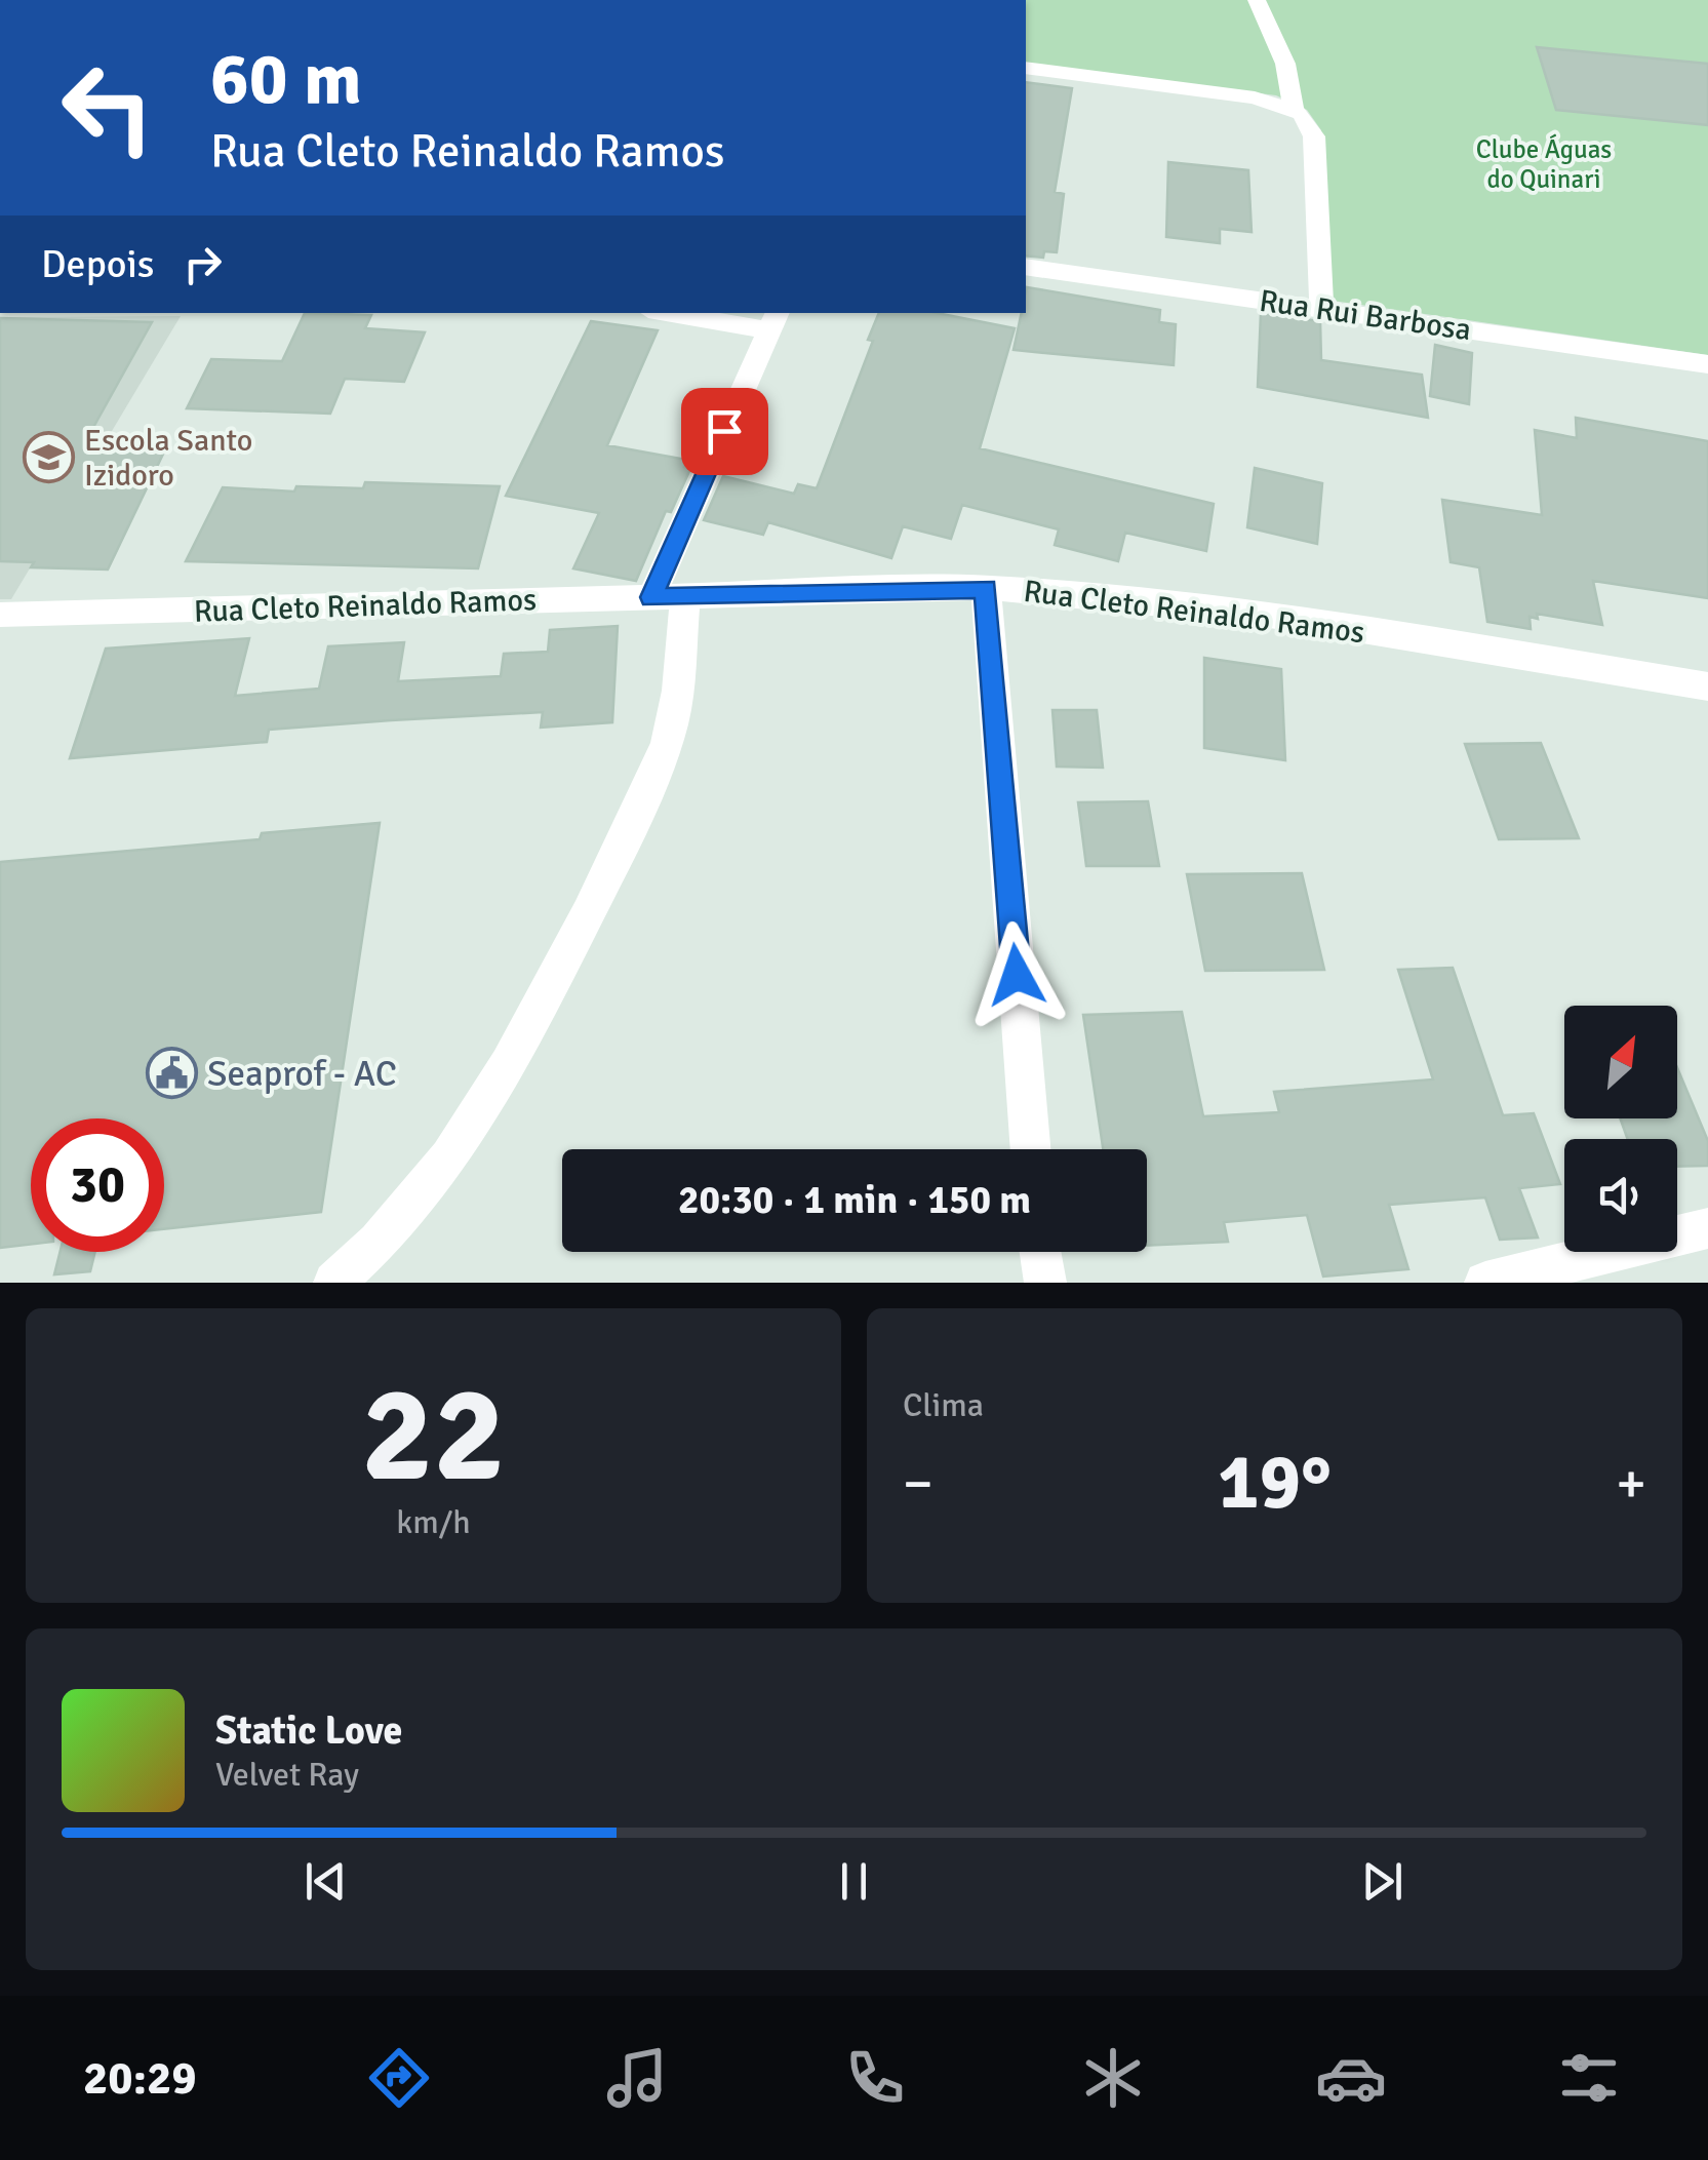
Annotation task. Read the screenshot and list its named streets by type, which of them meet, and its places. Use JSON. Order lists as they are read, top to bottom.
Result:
{
  "streets": {
    "street": ["Rua Rui Barbosa", "Rua Cleto Reinaldo Ramos"]
  },
  "parks": ["Clube Águas do Quinari"],
  "places": {
    "school or university": ["Escola Santo Izidoro"],
    "public building": ["Seaprof - AC"]
  },
  "north": "top right",
  "page": {
    "turn": ["60 m", "Rua Cleto Reinaldo Ramos"],
    "then": "Depois",
    "limit": "30",
    "trip": "20:30 · 1 min · 150 m",
    "tile": [
      ["22", "km/h"],
      "Clima"
    ],
    "heat": ["−", "19°", "+"],
    "song": ["Static Love", "Velvet Ray"],
    "tabs": "20:29"
  }
}
